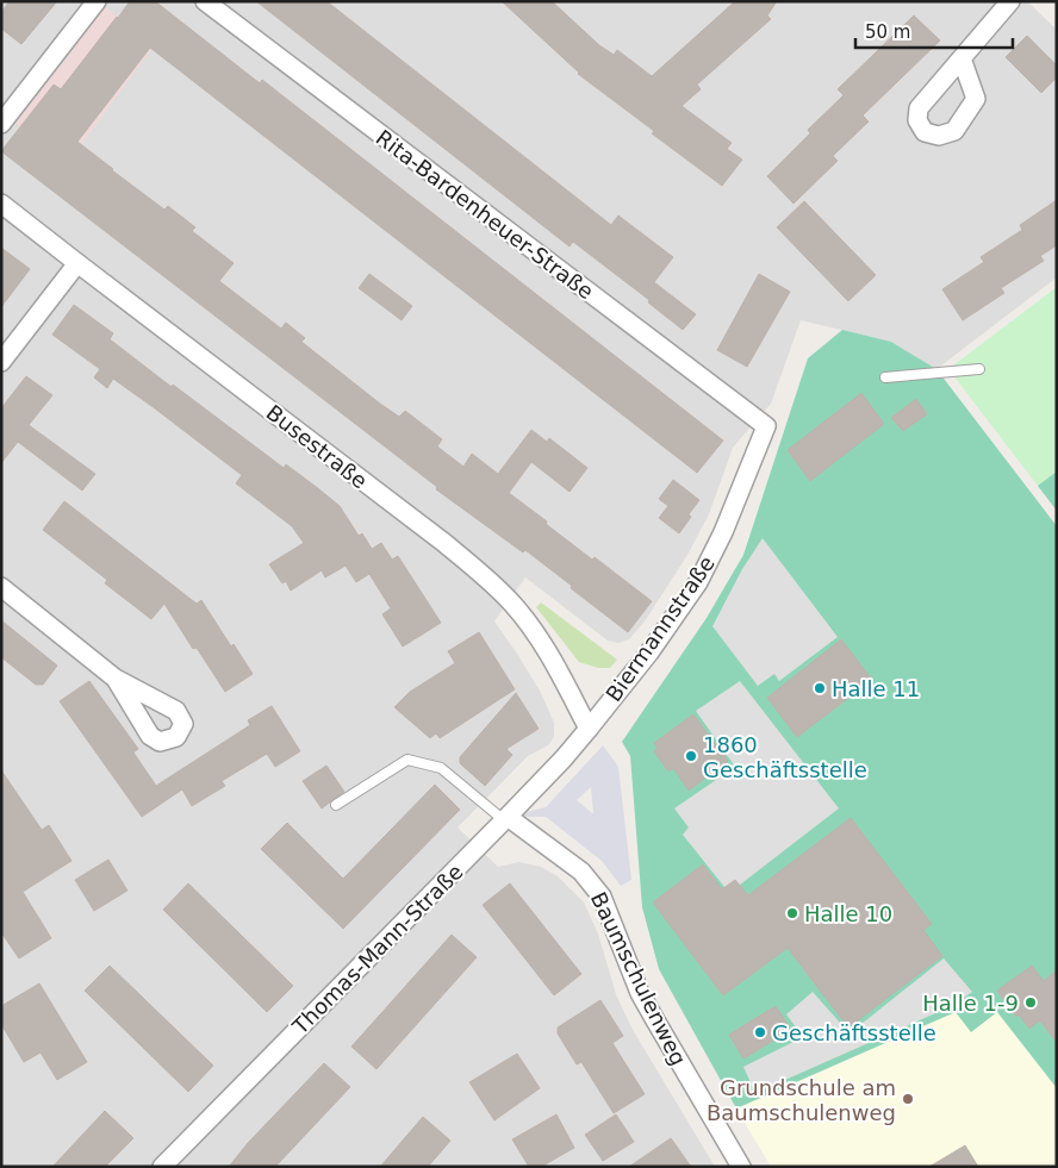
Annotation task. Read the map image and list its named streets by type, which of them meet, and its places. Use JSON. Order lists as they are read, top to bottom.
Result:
{
  "streets": {
    "street": [
      "Rita-Bardenheuer-Straße",
      "Busestraße",
      "Biermannstraße",
      "Thomas-Mann-Straße",
      "Baumschulenweg"
    ]
  },
  "crossings": [
    ["Rita-Bardenheuer-Straße", "Biermannstraße"],
    ["Busestraße", "Biermannstraße"],
    ["Busestraße", "Thomas-Mann-Straße"],
    ["Biermannstraße", "Thomas-Mann-Straße"],
    ["Thomas-Mann-Straße", "Baumschulenweg"]
  ],
  "places": [
    "Halle 11",
    "1860 Geschäftsstelle",
    "Halle 10",
    "Halle 1-9",
    "Geschäftsstelle",
    "Grundschule am Baumschulenweg"
  ],
  "scale_bar": "50 m"
}
